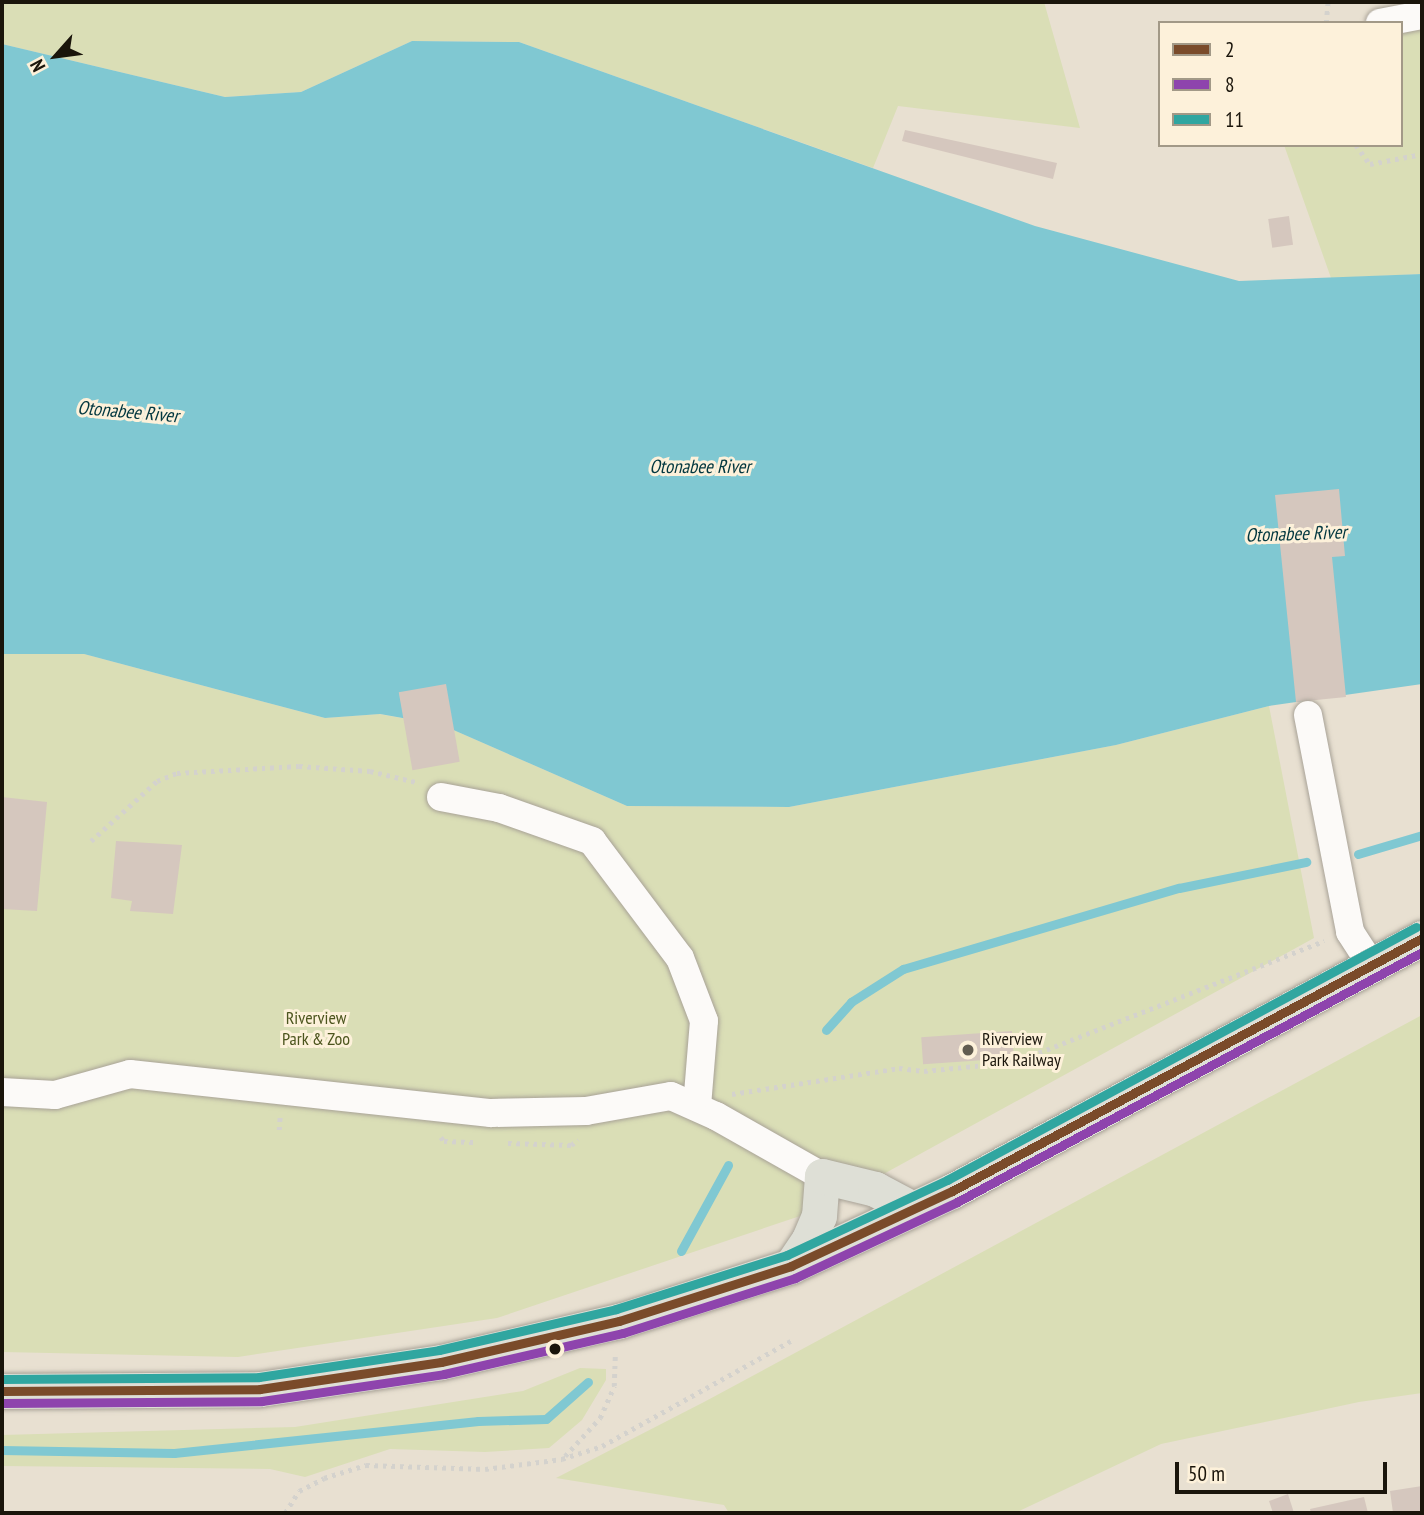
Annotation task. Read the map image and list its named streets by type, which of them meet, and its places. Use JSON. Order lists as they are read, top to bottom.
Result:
{
  "water": ["Otonabee River"],
  "parks": ["Riverview Park & Zoo"],
  "places": ["Riverview Park Railway"],
  "lines": ["transit line 11", "transit line 2", "transit line 8"],
  "legend": ["2", "8", "11"],
  "scale_bar": "50 m",
  "north": "bottom left"
}
